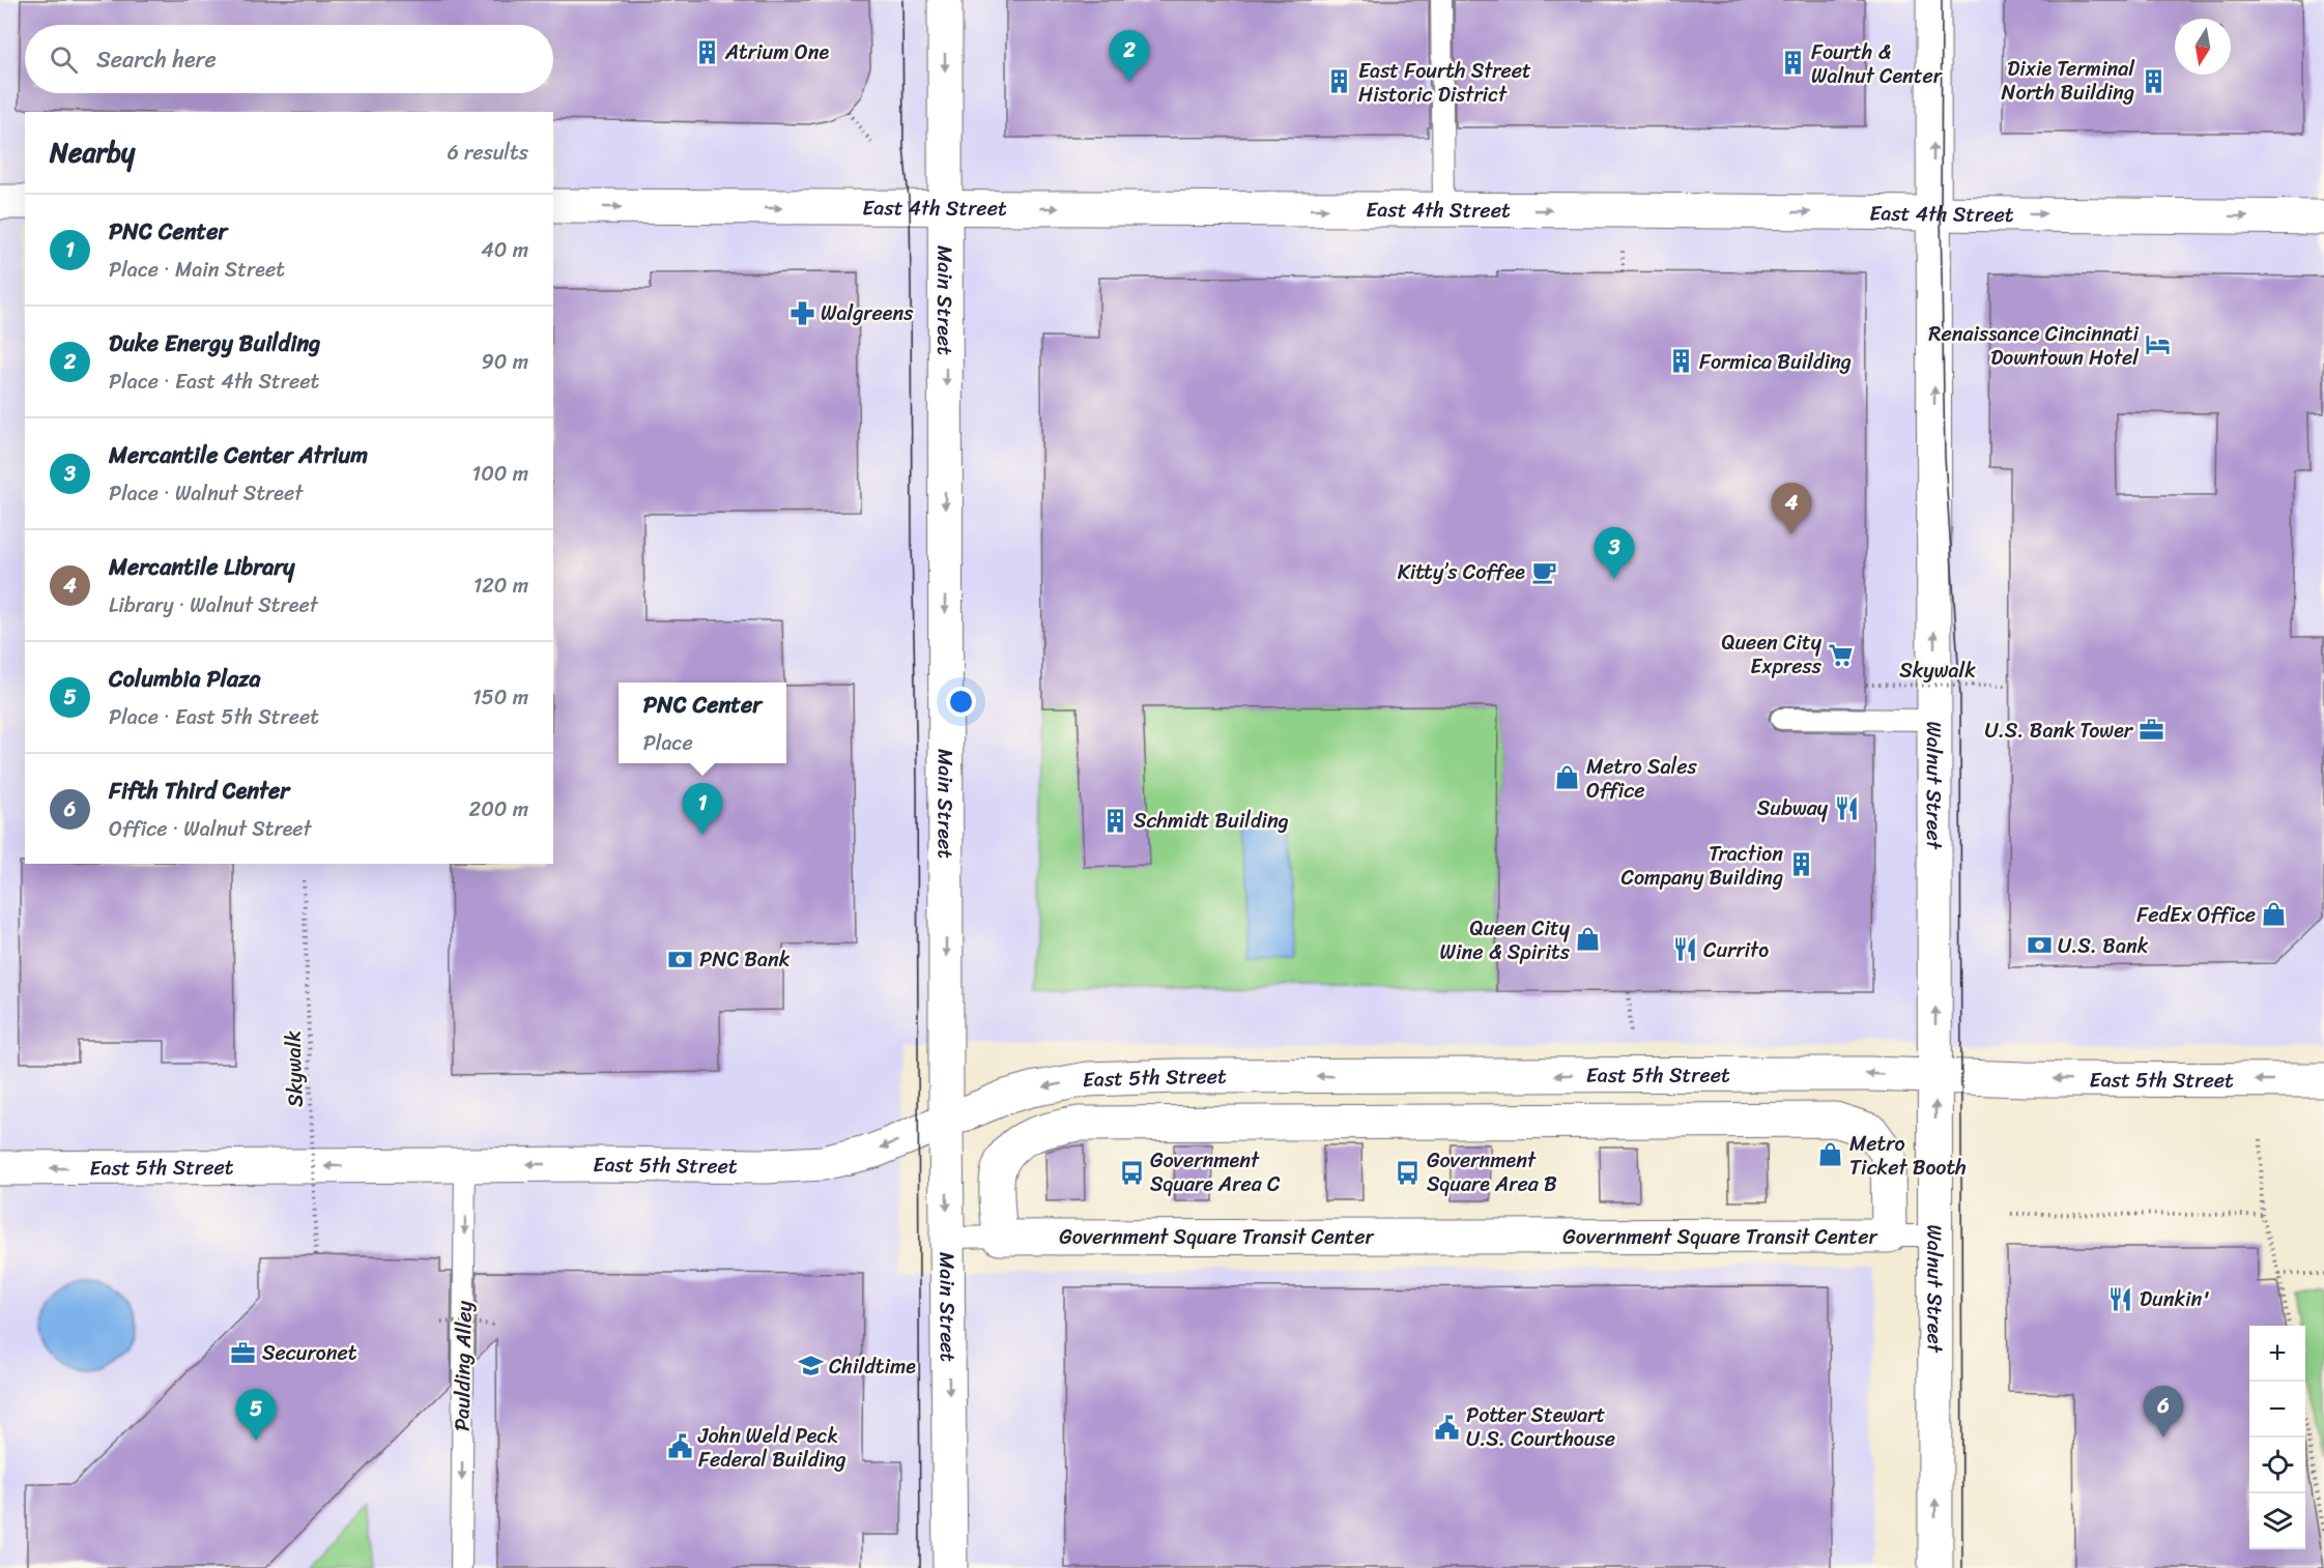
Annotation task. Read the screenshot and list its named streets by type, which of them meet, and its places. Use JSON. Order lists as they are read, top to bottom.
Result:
{
  "streets": {
    "street": [
      "East 4th Street",
      "Main Street",
      "Walnut Street",
      "East 5th Street",
      "Government Square Transit Center"
    ],
    "lane": ["Paulding Alley"],
    "path": ["Skywalk"]
  },
  "crossings": [
    ["East 4th Street", "Main Street"],
    ["East 4th Street", "Walnut Street"],
    ["Main Street", "East 5th Street"],
    ["Walnut Street", "East 5th Street"],
    ["East 5th Street", "Paulding Alley"]
  ],
  "one_way": [
    "East 4th Street",
    "Main Street",
    "Walnut Street",
    "East 5th Street",
    "Paulding Alley"
  ],
  "places": {
    "building": [
      "Atrium One",
      "Fourth & Walnut Center",
      "Dixie Terminal North Building",
      "East Fourth Street Historic District",
      "Formica Building",
      "Schmidt Building",
      "Traction Company Building"
    ],
    "pharmacy": ["Walgreens"],
    "hotel": ["Renaissance Cincinnati Downtown Hotel"],
    "cafe": ["Kitty’s Coffee"],
    "supermarket": ["Queen City Express"],
    "office": ["U.S. Bank Tower", "Securonet"],
    "shop": [
      "Metro Sales Office",
      "FedEx Office",
      "Queen City Wine & Spirits",
      "Metro Ticket Booth"
    ],
    "restaurant": ["Subway", "Currito", "Dunkin'"],
    "bank": ["U.S. Bank", "PNC Bank"],
    "bus stop": ["Government Square Area C", "Government Square Area B"],
    "school or university": ["Childtime"],
    "public building": ["Potter Stewart U.S. Courthouse", "John Weld Peck Federal Building"]
  },
  "north": "bottom",
  "page": {
    "search": "Search here",
    "pins": [
      "2",
      "4",
      "3",
      "1",
      "6",
      "5"
    ],
    "heading": ["Nearby", "6 results"],
    "list": [
      {
        "mark": "1",
        "name": "PNC Center",
        "note": "Place · Main Street",
        "value": "40 m"
      },
      {
        "mark": "2",
        "name": "Duke Energy Building",
        "note": "Place · East 4th Street",
        "value": "90 m"
      },
      {
        "mark": "3",
        "name": "Mercantile Center Atrium",
        "note": "Place · Walnut Street",
        "value": "100 m"
      },
      {
        "mark": "4",
        "name": "Mercantile Library",
        "note": "Library · Walnut Street",
        "value": "120 m"
      },
      {
        "mark": "5",
        "name": "Columbia Plaza",
        "note": "Place · East 5th Street",
        "value": "150 m"
      },
      {
        "mark": "6",
        "name": "Fifth Third Center",
        "note": "Office · Walnut Street",
        "value": "200 m"
      }
    ],
    "popup": ["PNC Center", "Place"],
    "map_buttons": ["+", "−"]
  }
}
